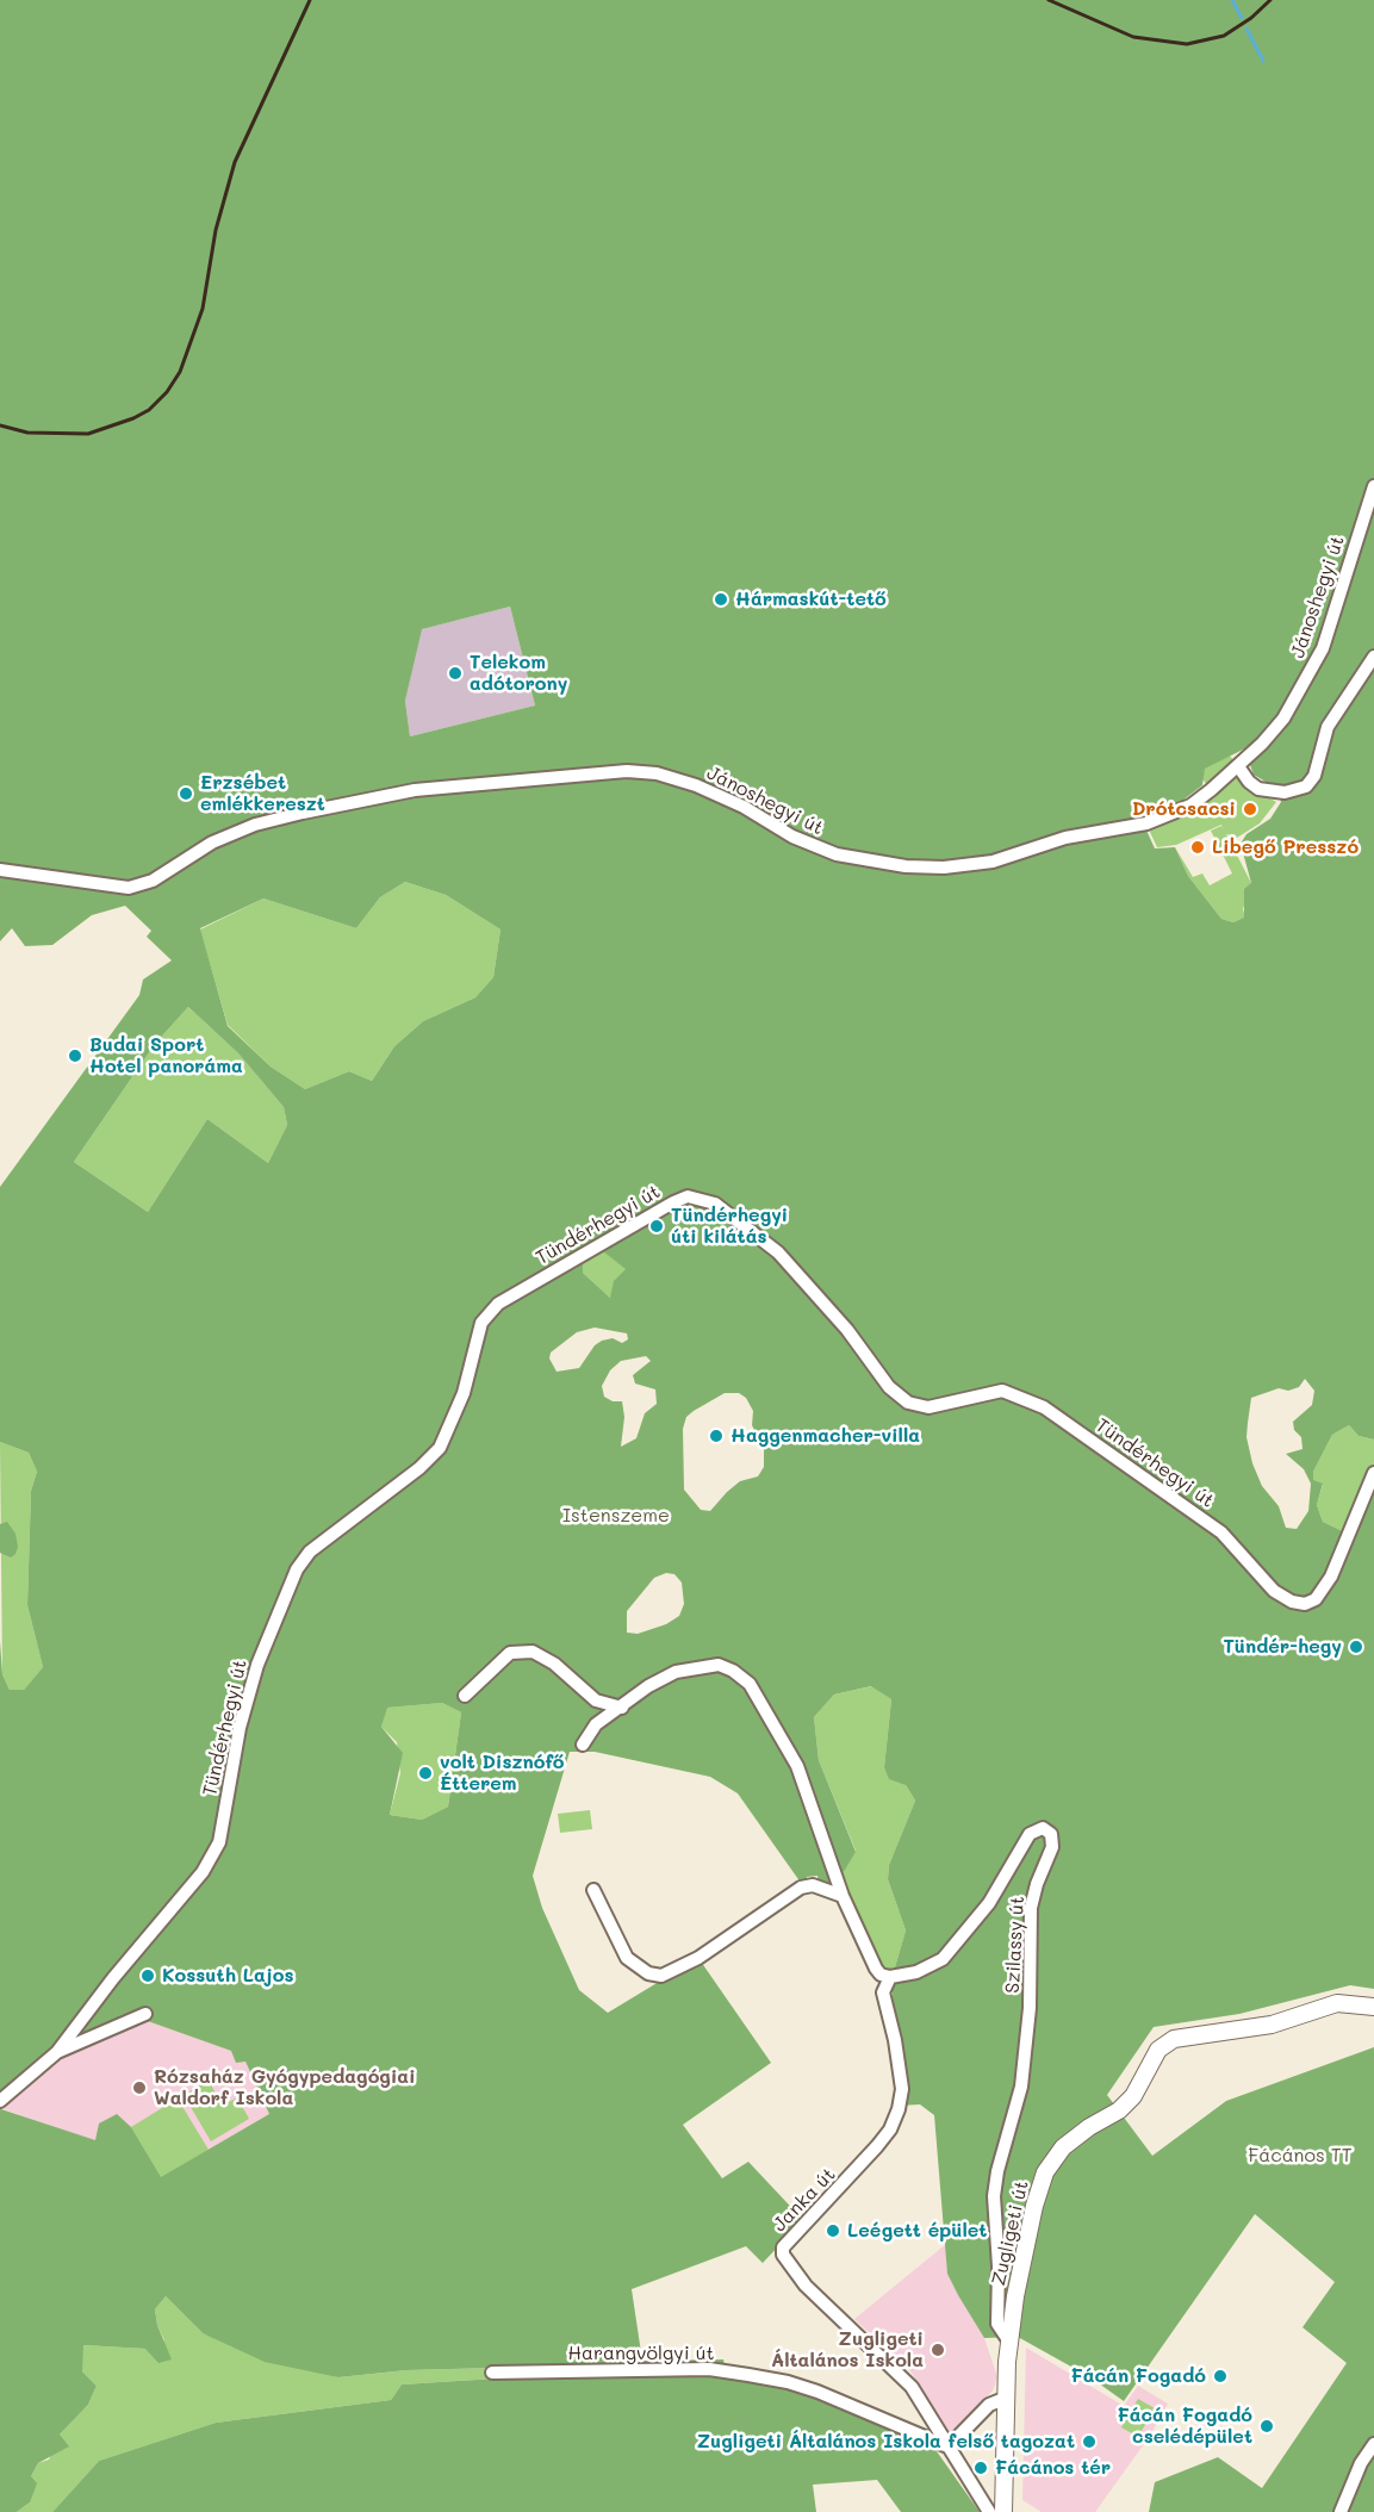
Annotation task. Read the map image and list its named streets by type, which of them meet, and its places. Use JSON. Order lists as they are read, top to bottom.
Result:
{
  "streets": {
    "street": [
      "Jánoshegyi út",
      "Tündérhegyi út",
      "Szilassy út",
      "Janka út",
      "Zugligeti út",
      "Harangvölgyi út"
    ]
  },
  "crossings": [
    ["Szilassy út", "Janka út"],
    ["Szilassy út", "Zugligeti út"],
    ["Janka út", "Harangvölgyi út"]
  ],
  "parks": ["Istenszeme", "Fácános TT"],
  "places": [
    "Hármaskút-tető",
    "Telekom adótorony",
    "Erzsébet emlékkereszt",
    "Drótcsacsi",
    "Libegő Presszó",
    "Budai Sport Hotel panoráma",
    "Tündérhegyi úti kilátás",
    "Haggenmacher-villa",
    "Tündér-hegy",
    "volt Disznófő Étterem",
    "Kossuth Lajos",
    "Rózsaház Gyógypedagógiai Waldorf Iskola",
    "Leégett épület",
    "Zugligeti Általános Iskola",
    "Fácán Fogadó",
    "Fácán Fogadó cselédépület",
    "Zugligeti Általános Iskola felső tagozat",
    "Fácános tér"
  ]
}
